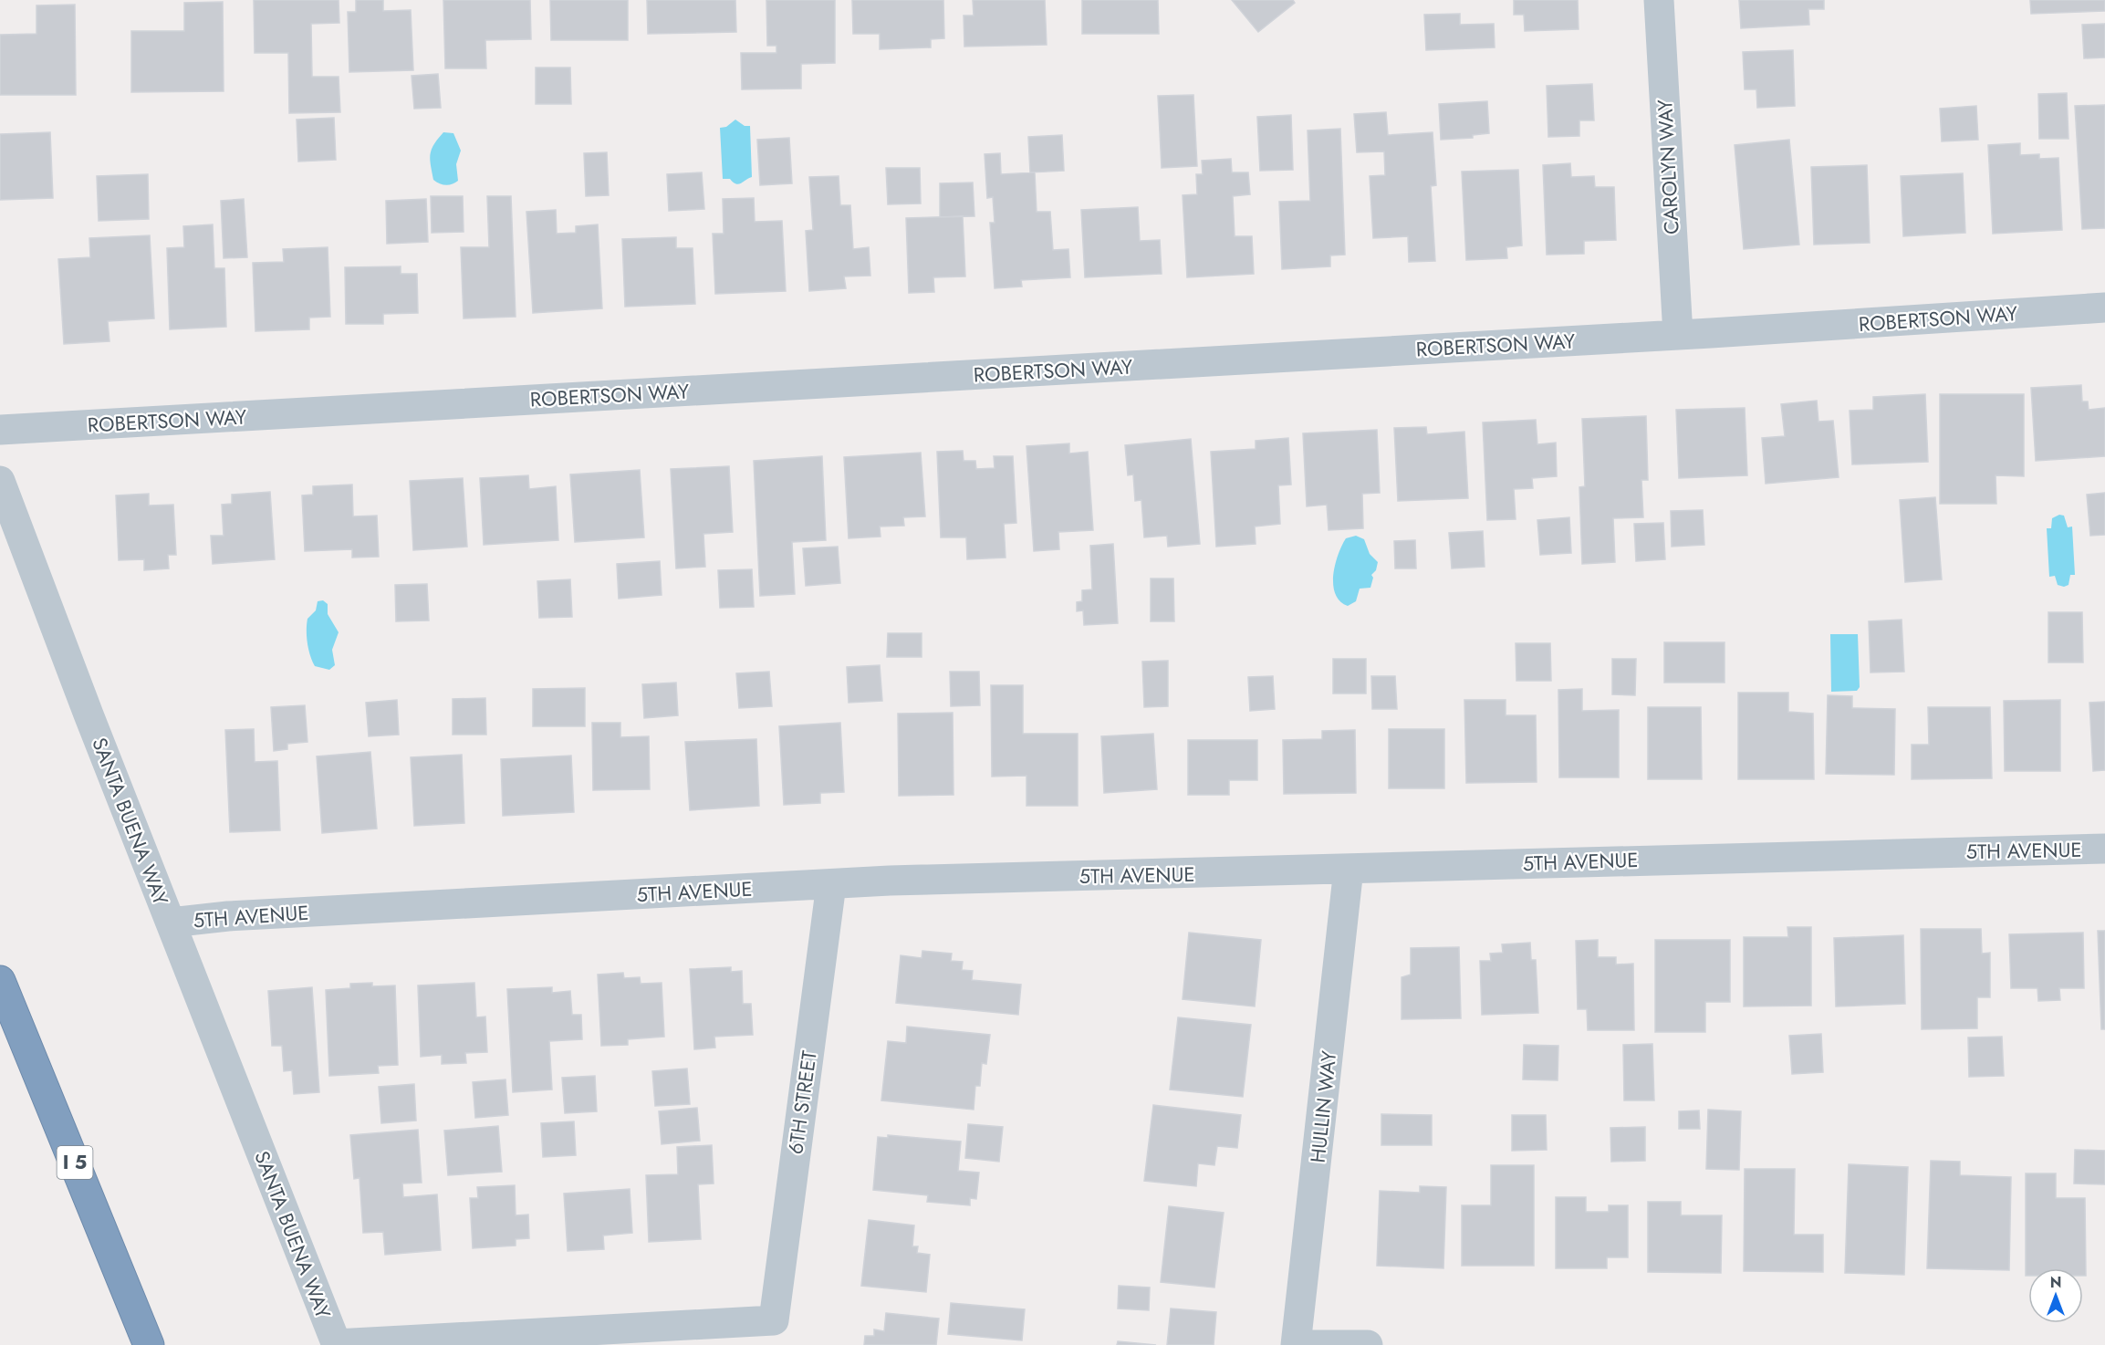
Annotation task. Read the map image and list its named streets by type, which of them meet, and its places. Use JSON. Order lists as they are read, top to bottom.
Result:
{
  "streets": {
    "highway": ["I 5"],
    "street": [
      "CAROLYN WAY",
      "ROBERTSON WAY",
      "SANTA BUENA WAY",
      "5TH AVENUE",
      "6TH STREET",
      "HULLIN WAY"
    ]
  },
  "crossings": [
    ["CAROLYN WAY", "ROBERTSON WAY"],
    ["SANTA BUENA WAY", "5TH AVENUE"],
    ["SANTA BUENA WAY", "6TH STREET"],
    ["5TH AVENUE", "6TH STREET"],
    ["5TH AVENUE", "HULLIN WAY"]
  ],
  "north": "top"
}
